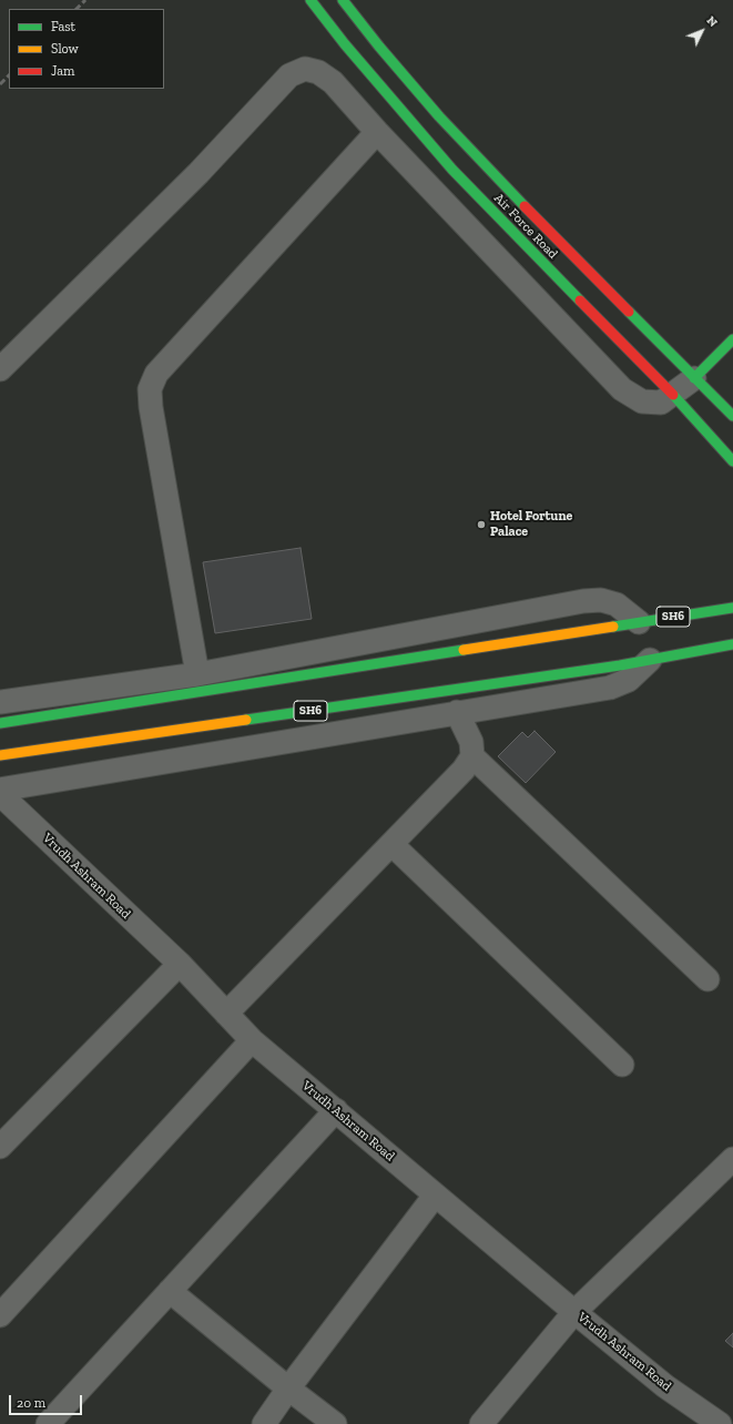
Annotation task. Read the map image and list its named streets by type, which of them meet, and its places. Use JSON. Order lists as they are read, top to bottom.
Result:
{
  "streets": {
    "main road": ["Air Force Road", "SH6"],
    "street": ["Vrudh Ashram Road"]
  },
  "places": ["Hotel Fortune Palace"],
  "legend": ["Fast", "Slow", "Jam"],
  "scale_bar": "20 m",
  "north": "top right"
}
